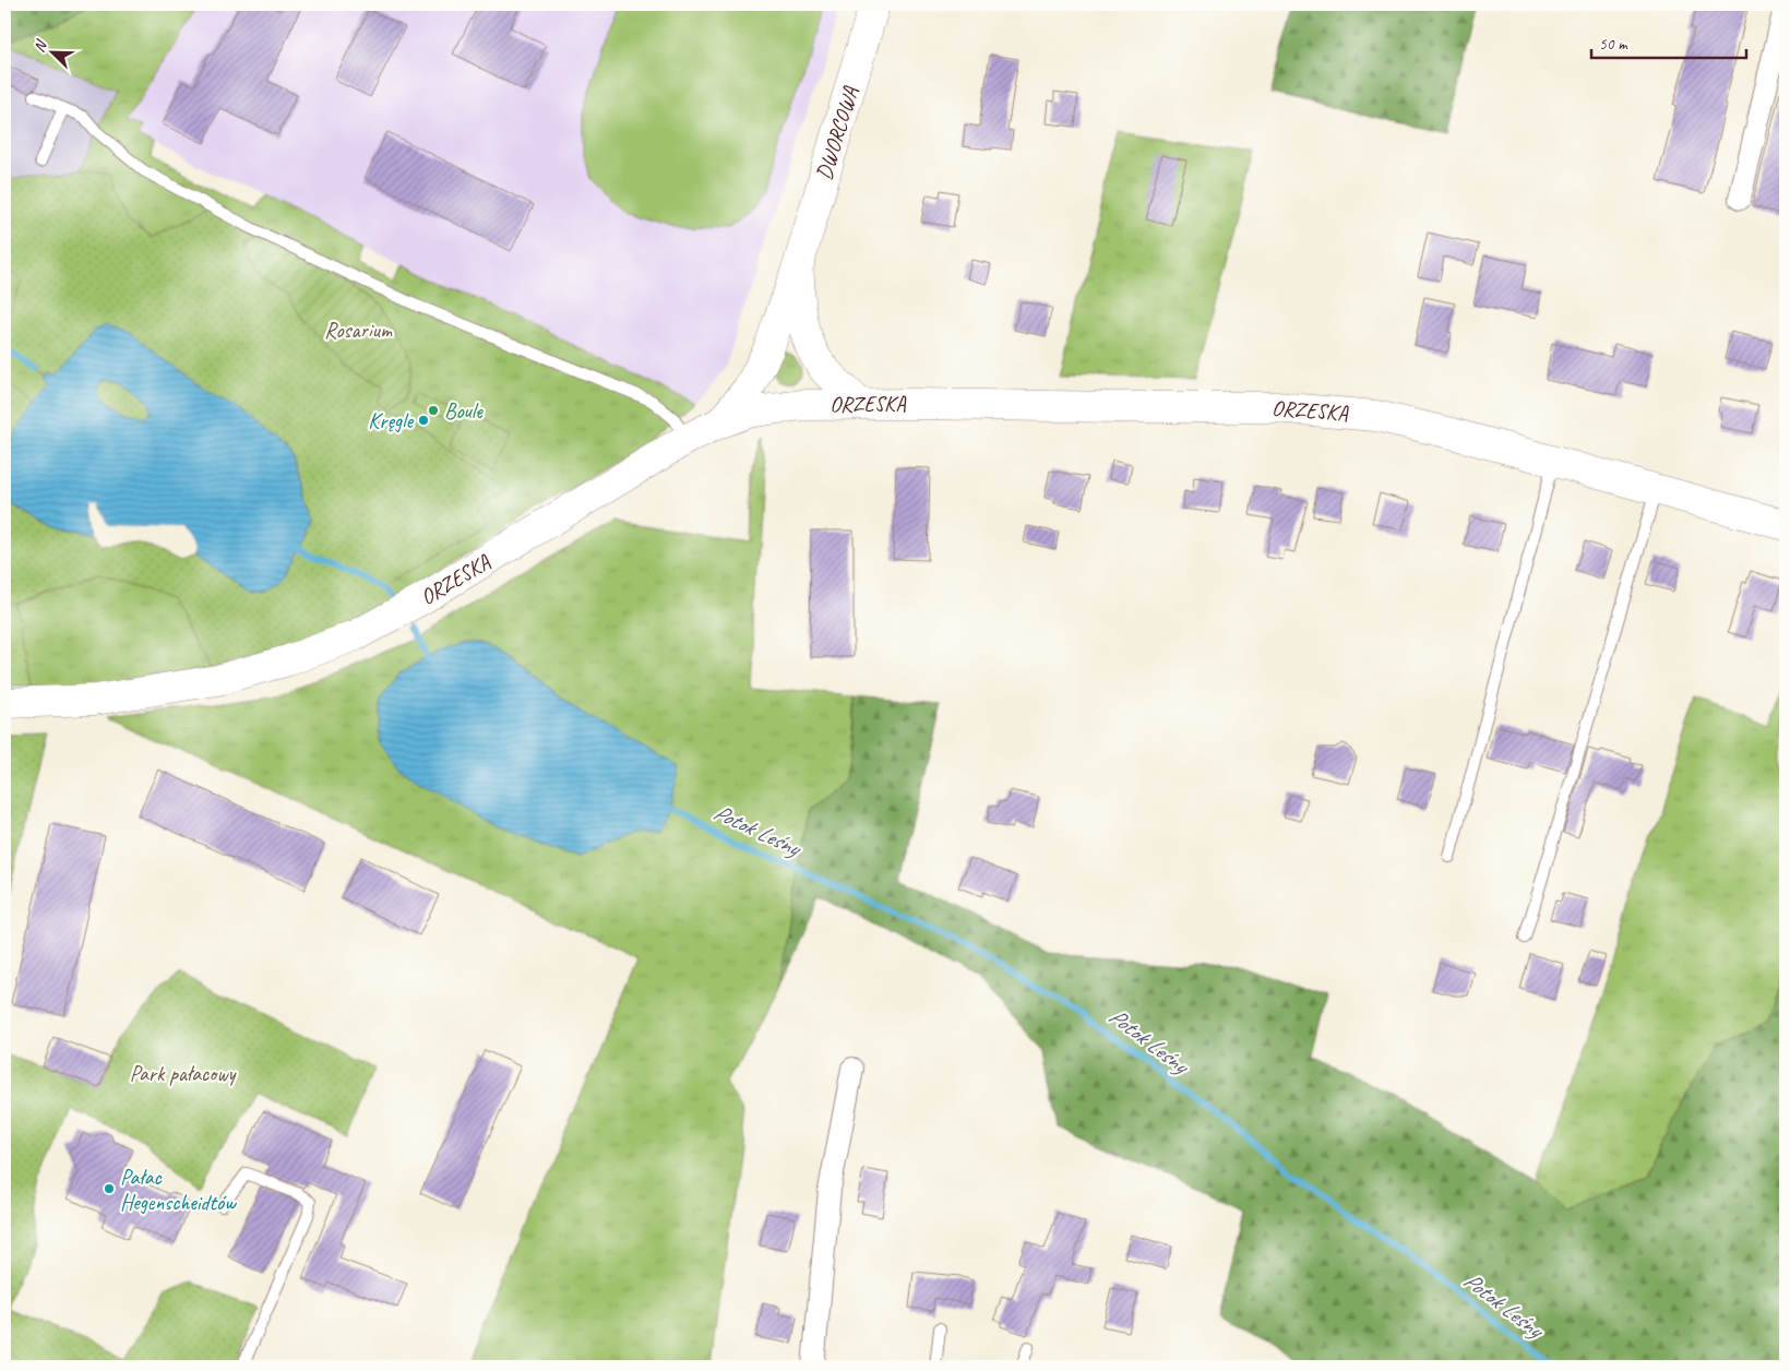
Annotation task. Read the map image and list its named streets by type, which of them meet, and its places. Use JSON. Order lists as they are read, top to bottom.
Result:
{
  "streets": {
    "street": ["DWORCOWA", "ORZESKA"]
  },
  "crossings": [
    ["DWORCOWA", "ORZESKA"]
  ],
  "water": ["Potok Leśny"],
  "parks": ["Rosarium", "Park pałacowy"],
  "places": ["Boule", "Kręgle", "Pałac Hegenscheidtów"],
  "scale_bar": "50 m",
  "north": "top left"
}
